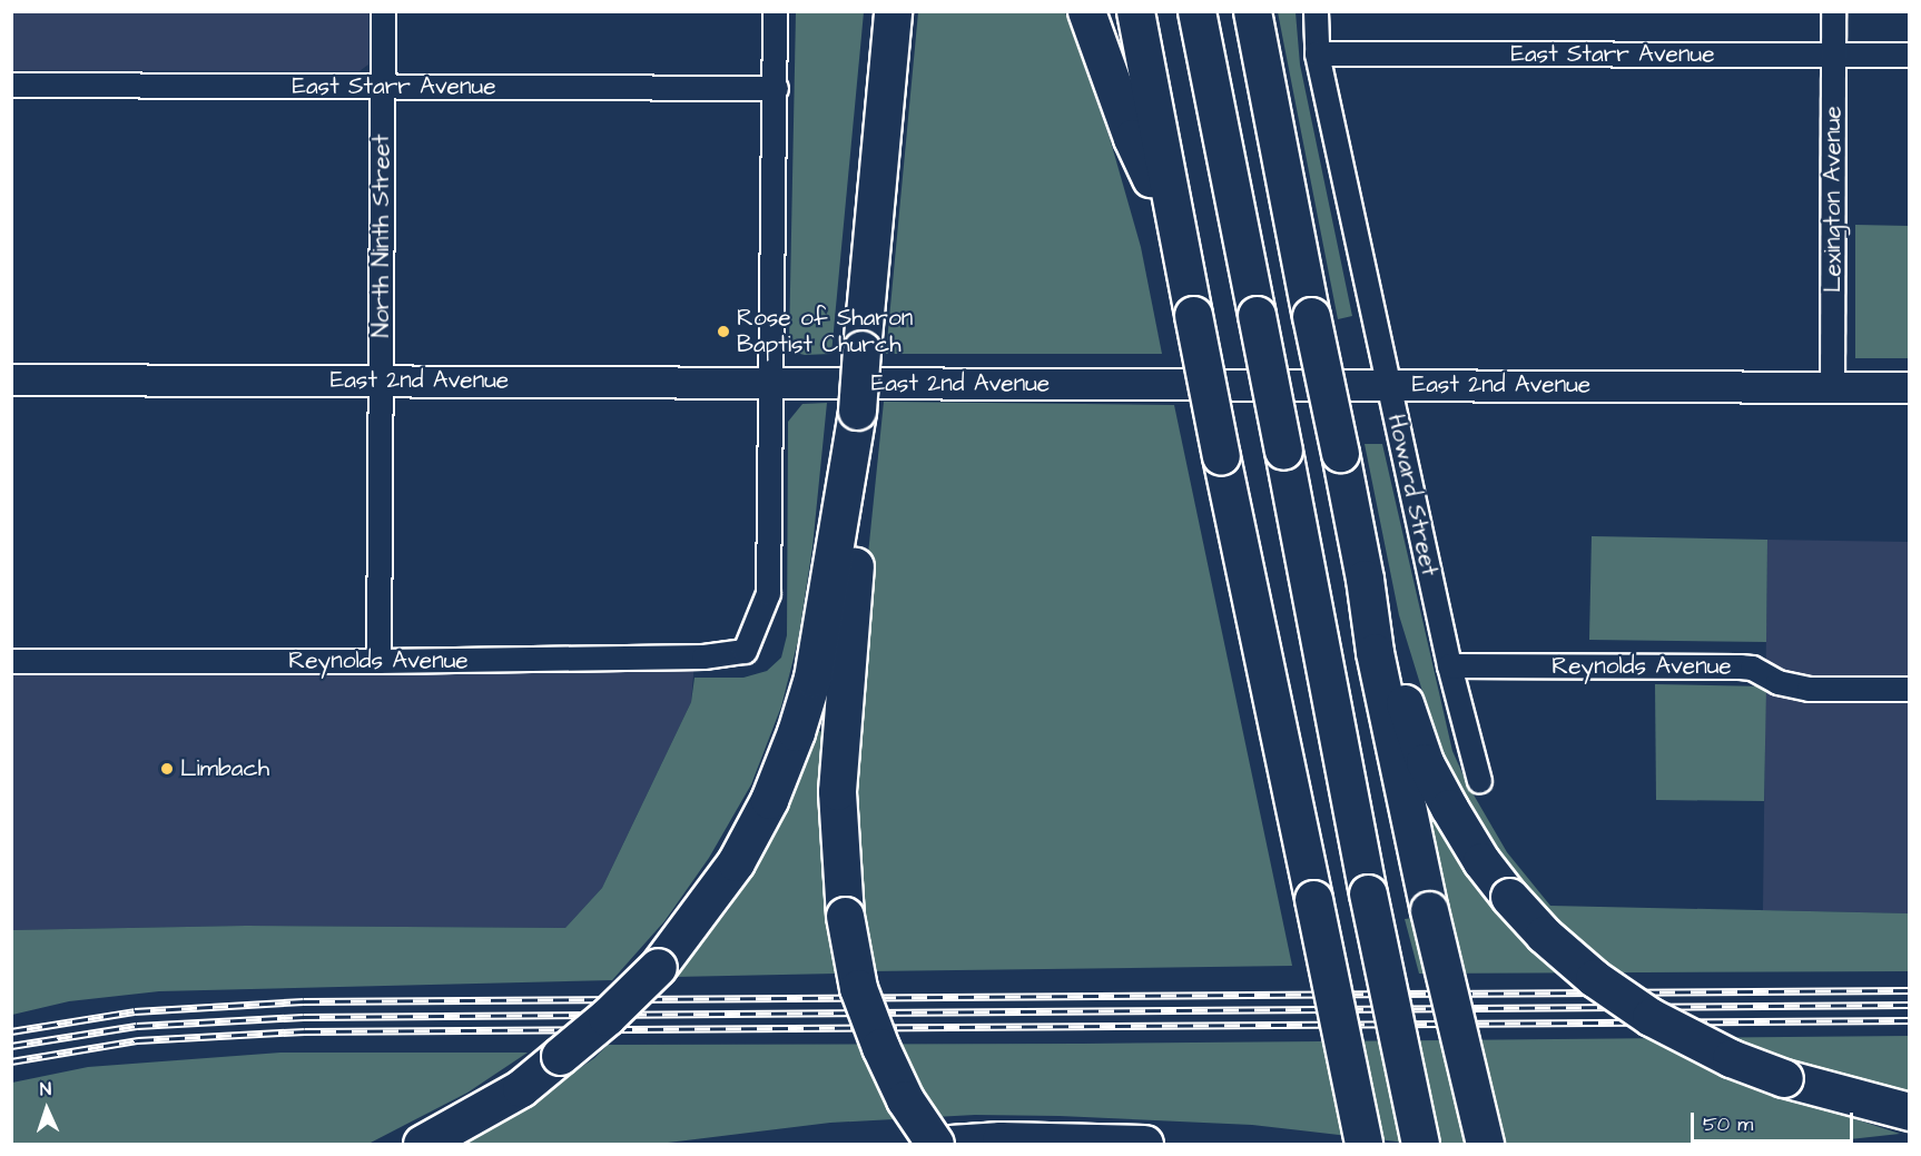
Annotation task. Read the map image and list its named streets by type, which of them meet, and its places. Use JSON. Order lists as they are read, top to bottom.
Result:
{
  "streets": {
    "street": [
      "East Starr Avenue",
      "Lexington Avenue",
      "North Ninth Street",
      "East 2nd Avenue",
      "Howard Street",
      "Reynolds Avenue"
    ]
  },
  "crossings": [
    ["East Starr Avenue", "Lexington Avenue"],
    ["East Starr Avenue", "North Ninth Street"],
    ["East Starr Avenue", "Howard Street"],
    ["Lexington Avenue", "East 2nd Avenue"],
    ["North Ninth Street", "East 2nd Avenue"],
    ["North Ninth Street", "Reynolds Avenue"],
    ["East 2nd Avenue", "Howard Street"],
    ["East 2nd Avenue", "Reynolds Avenue"],
    ["Howard Street", "Reynolds Avenue"]
  ],
  "places": ["Rose of Sharon Baptist Church", "Limbach"],
  "scale_bar": "50 m",
  "north": "top"
}
